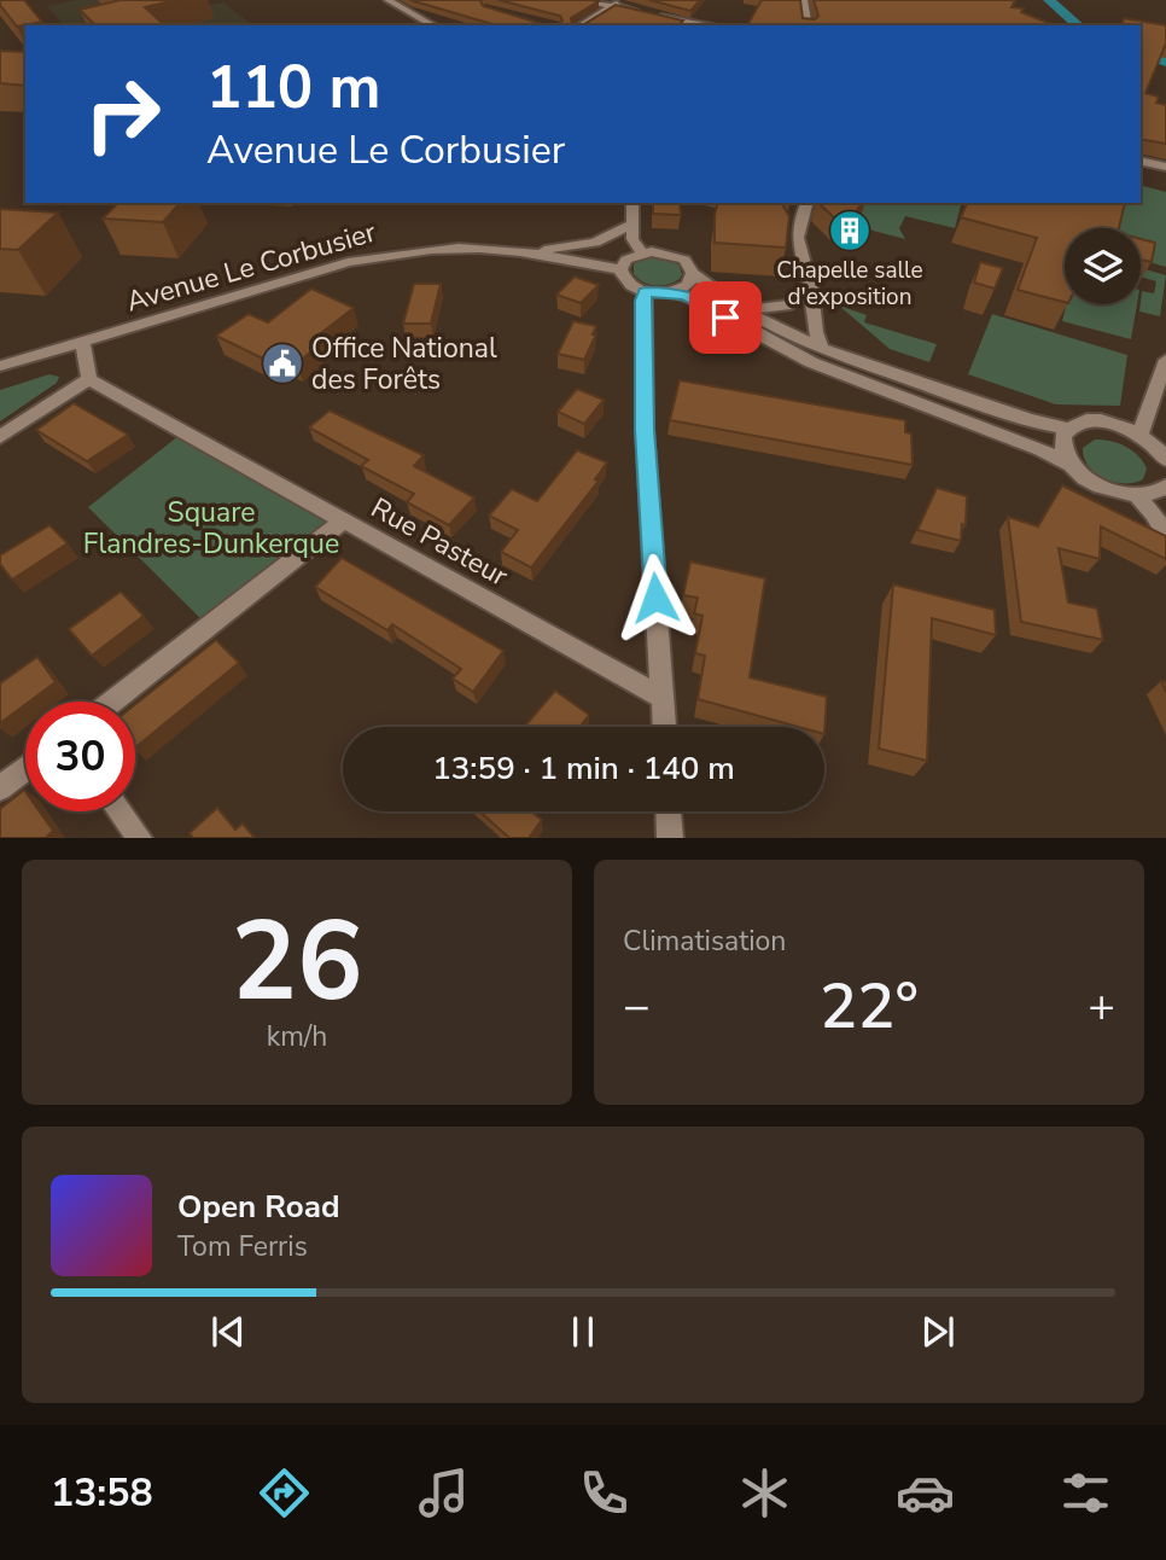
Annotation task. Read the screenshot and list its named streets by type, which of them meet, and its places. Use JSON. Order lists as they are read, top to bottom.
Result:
{
  "streets": {
    "street": ["Avenue Le Corbusier", "Rue Pasteur"]
  },
  "parks": ["Square Flandres-Dunkerque"],
  "places": {
    "building": ["Chapelle salle d'exposition"],
    "public building": ["Office National des Forêts"]
  },
  "page": {
    "turn": ["110 m", "Avenue Le Corbusier"],
    "limit": "30",
    "trip": "13:59 · 1 min · 140 m",
    "tile": [
      ["26", "km/h"],
      "Climatisation"
    ],
    "heat": ["−", "22°", "+"],
    "song": ["Open Road", "Tom Ferris"],
    "tabs": "13:58"
  }
}
